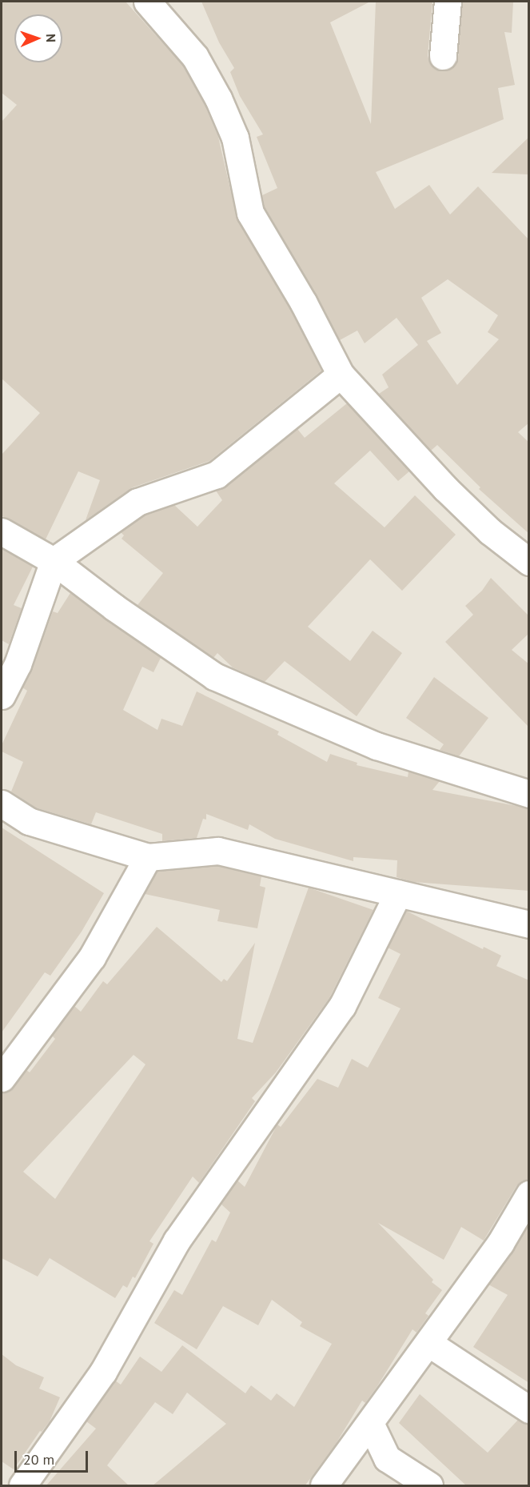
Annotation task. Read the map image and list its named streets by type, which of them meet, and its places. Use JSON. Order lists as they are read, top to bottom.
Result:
{
  "scale_bar": "20 m",
  "north": "right"
}
